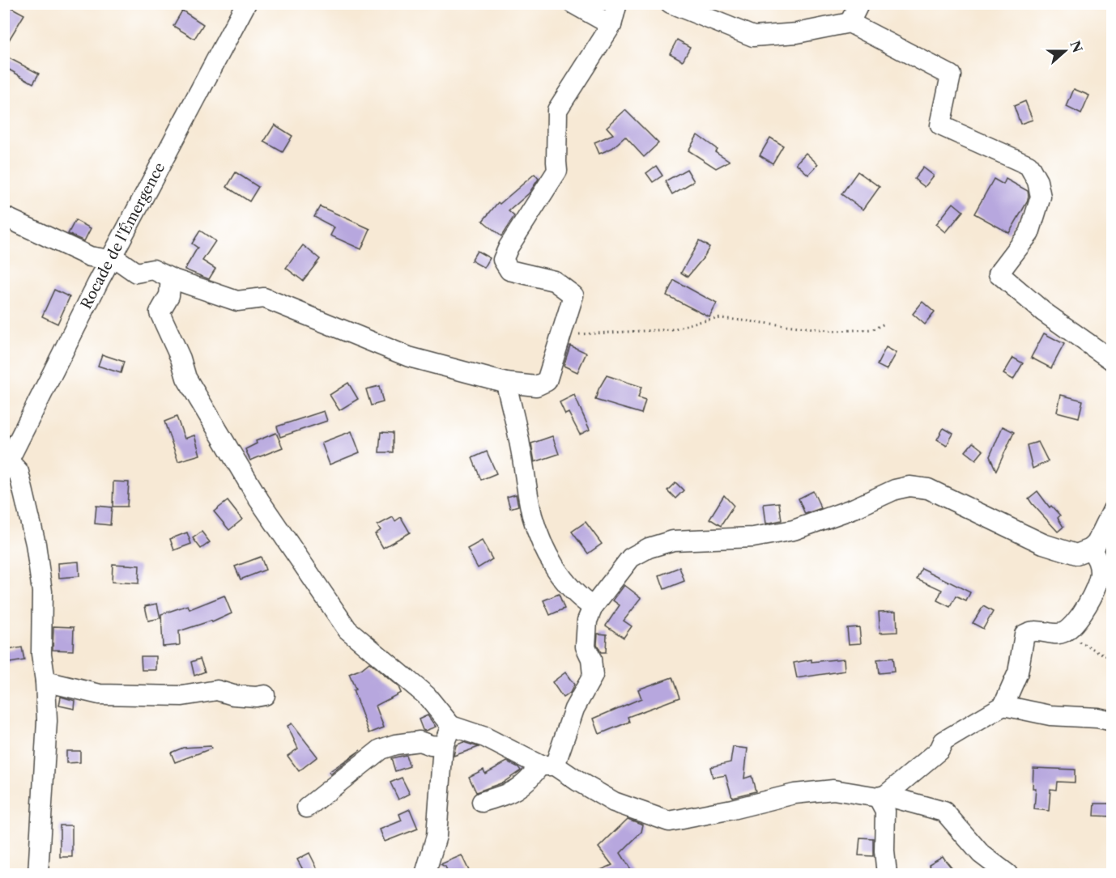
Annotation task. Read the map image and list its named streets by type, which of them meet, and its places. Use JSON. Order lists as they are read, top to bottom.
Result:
{
  "streets": {
    "street": ["Rocade de l'Émergence"]
  },
  "north": "right"
}
